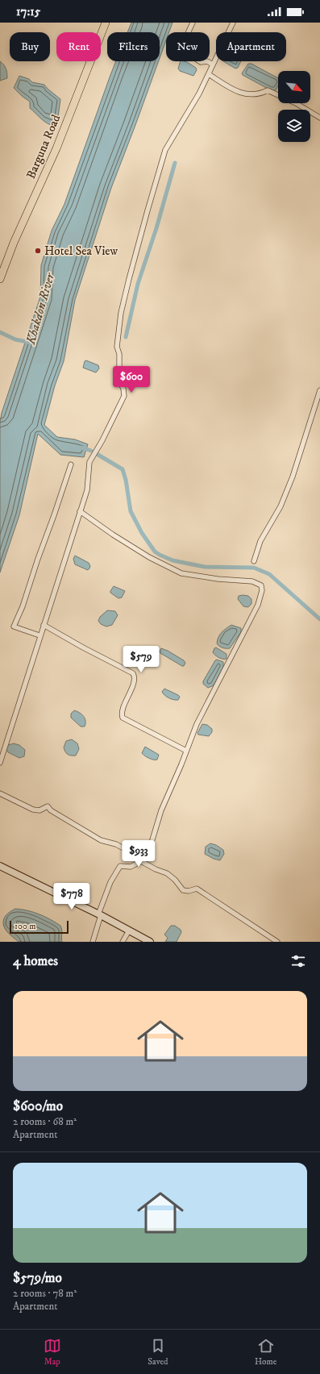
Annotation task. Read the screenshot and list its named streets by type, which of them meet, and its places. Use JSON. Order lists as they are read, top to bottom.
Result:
{
  "streets": {
    "main road": ["Barguna Road"]
  },
  "water": ["Khakdon River"],
  "places": ["Hotel Sea View"],
  "scale_bar": "100 m",
  "north": "bottom right",
  "page": {
    "status": "17:15",
    "chip": [
      "Buy",
      "Rent",
      "Filters",
      "New",
      "Apartment"
    ],
    "price": [
      "$600",
      "$579",
      "$933",
      "$778"
    ],
    "scale": "100 m",
    "heading": "4 homes",
    "list": [
      {
        "name": "$600/mo",
        "note": "2 rooms · 68 m² · Apartment"
      },
      {
        "name": "$579/mo",
        "note": "2 rooms · 78 m² · Apartment"
      }
    ],
    "tabs": ["Map", "Saved", "Home"]
  }
}
